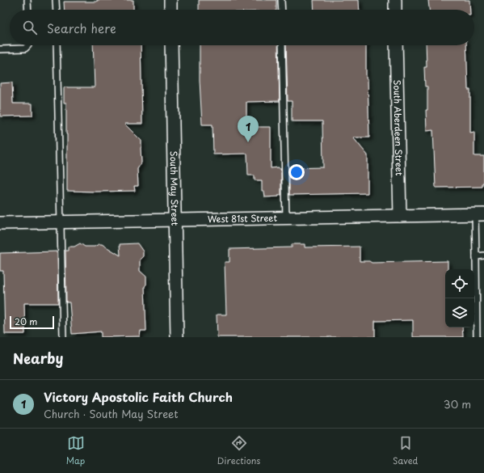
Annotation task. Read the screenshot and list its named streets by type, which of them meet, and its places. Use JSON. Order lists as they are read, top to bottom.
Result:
{
  "streets": {
    "street": ["South Aberdeen Street", "South May Street", "West 81st Street"]
  },
  "crossings": [
    ["South Aberdeen Street", "West 81st Street"],
    ["South May Street", "West 81st Street"]
  ],
  "scale_bar": "20 m",
  "page": {
    "search": "Search here",
    "pins": "1",
    "scale": "20 m",
    "heading": "Nearby",
    "list": [
      {
        "mark": "1",
        "name": "Victory Apostolic Faith Church",
        "note": "Church · South May Street",
        "value": "30 m"
      }
    ],
    "nav": ["Map", "Directions", "Saved"]
  }
}
